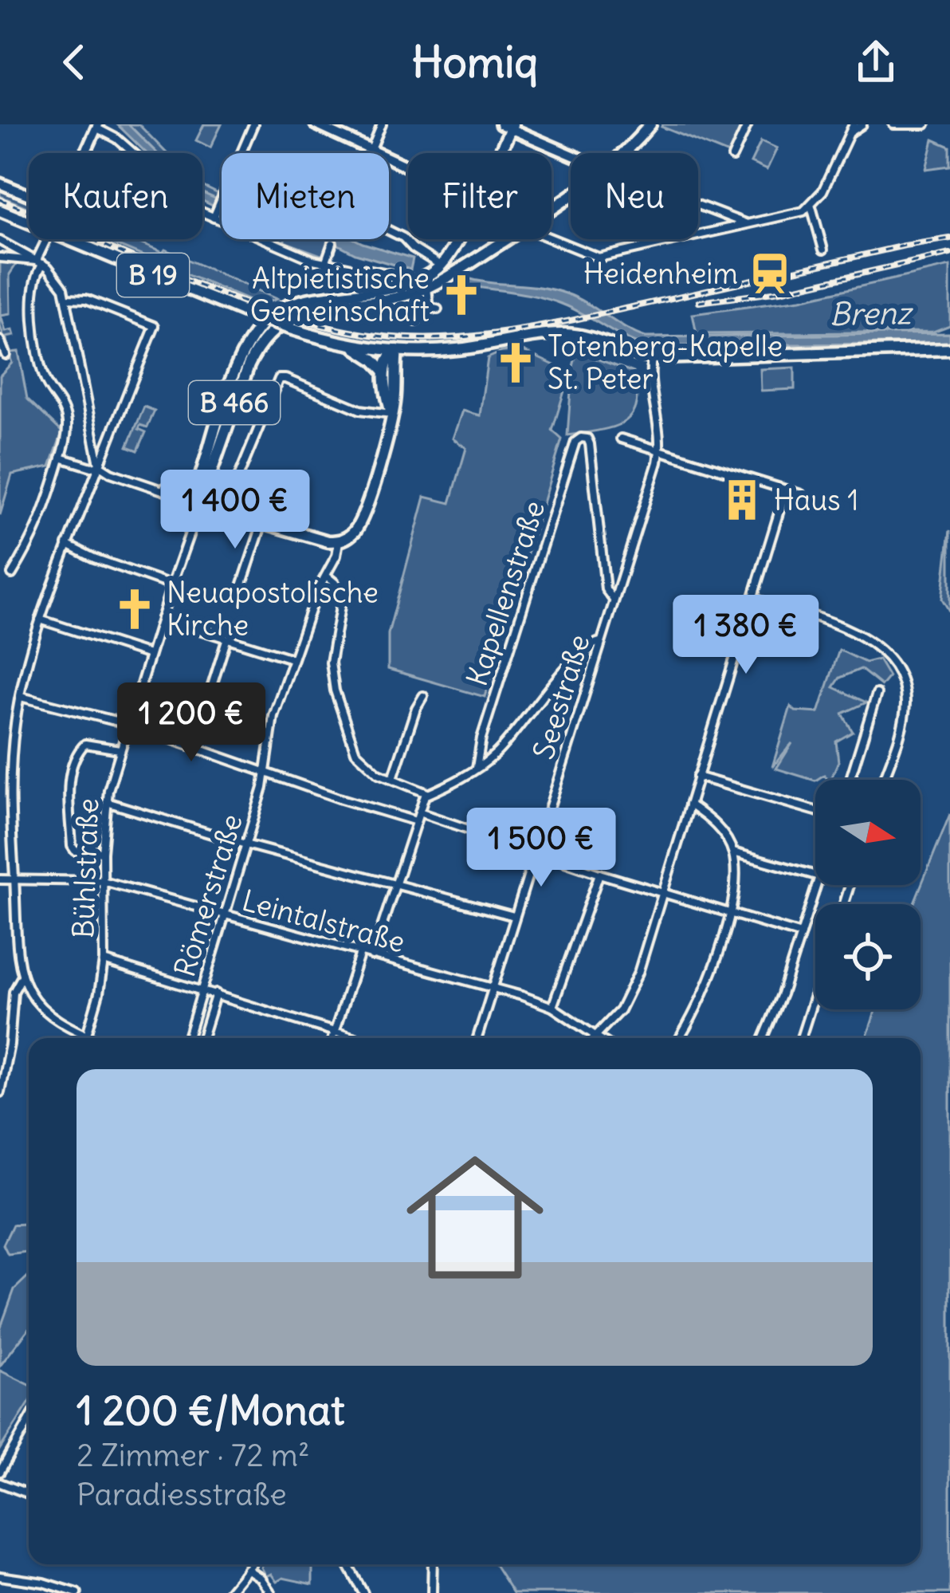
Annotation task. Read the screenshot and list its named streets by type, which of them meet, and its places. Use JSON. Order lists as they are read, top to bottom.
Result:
{
  "streets": {
    "main road": ["B 19", "B 466"],
    "street": [
      "Kapellenstraße",
      "Seestraße",
      "Bühlstraße",
      "Römerstraße",
      "Leintalstraße"
    ]
  },
  "crossings": [
    ["B 19", "Seestraße"],
    ["B 466", "Bühlstraße"],
    ["Kapellenstraße", "Seestraße"],
    ["Seestraße", "Leintalstraße"],
    ["Bühlstraße", "Leintalstraße"],
    ["Römerstraße", "Leintalstraße"]
  ],
  "water": ["Brenz"],
  "places": {
    "station": ["Heidenheim"],
    "church": ["Altpietistische Gemeinschaft", "Totenberg-Kapelle St. Peter", "Neuapostolische Kirche"],
    "building": ["Haus 1"]
  },
  "north": "right",
  "page": {
    "header": "Homiq",
    "chip": [
      "Kaufen",
      "Mieten",
      "Filter",
      "Neu"
    ],
    "price": [
      "1 400 €",
      "1 380 €",
      "1 200 €",
      "1 500 €"
    ],
    "list": [
      {
        "name": "1 200 €/Monat",
        "note": "2 Zimmer · 72 m² · Paradiesstraße"
      }
    ]
  }
}
